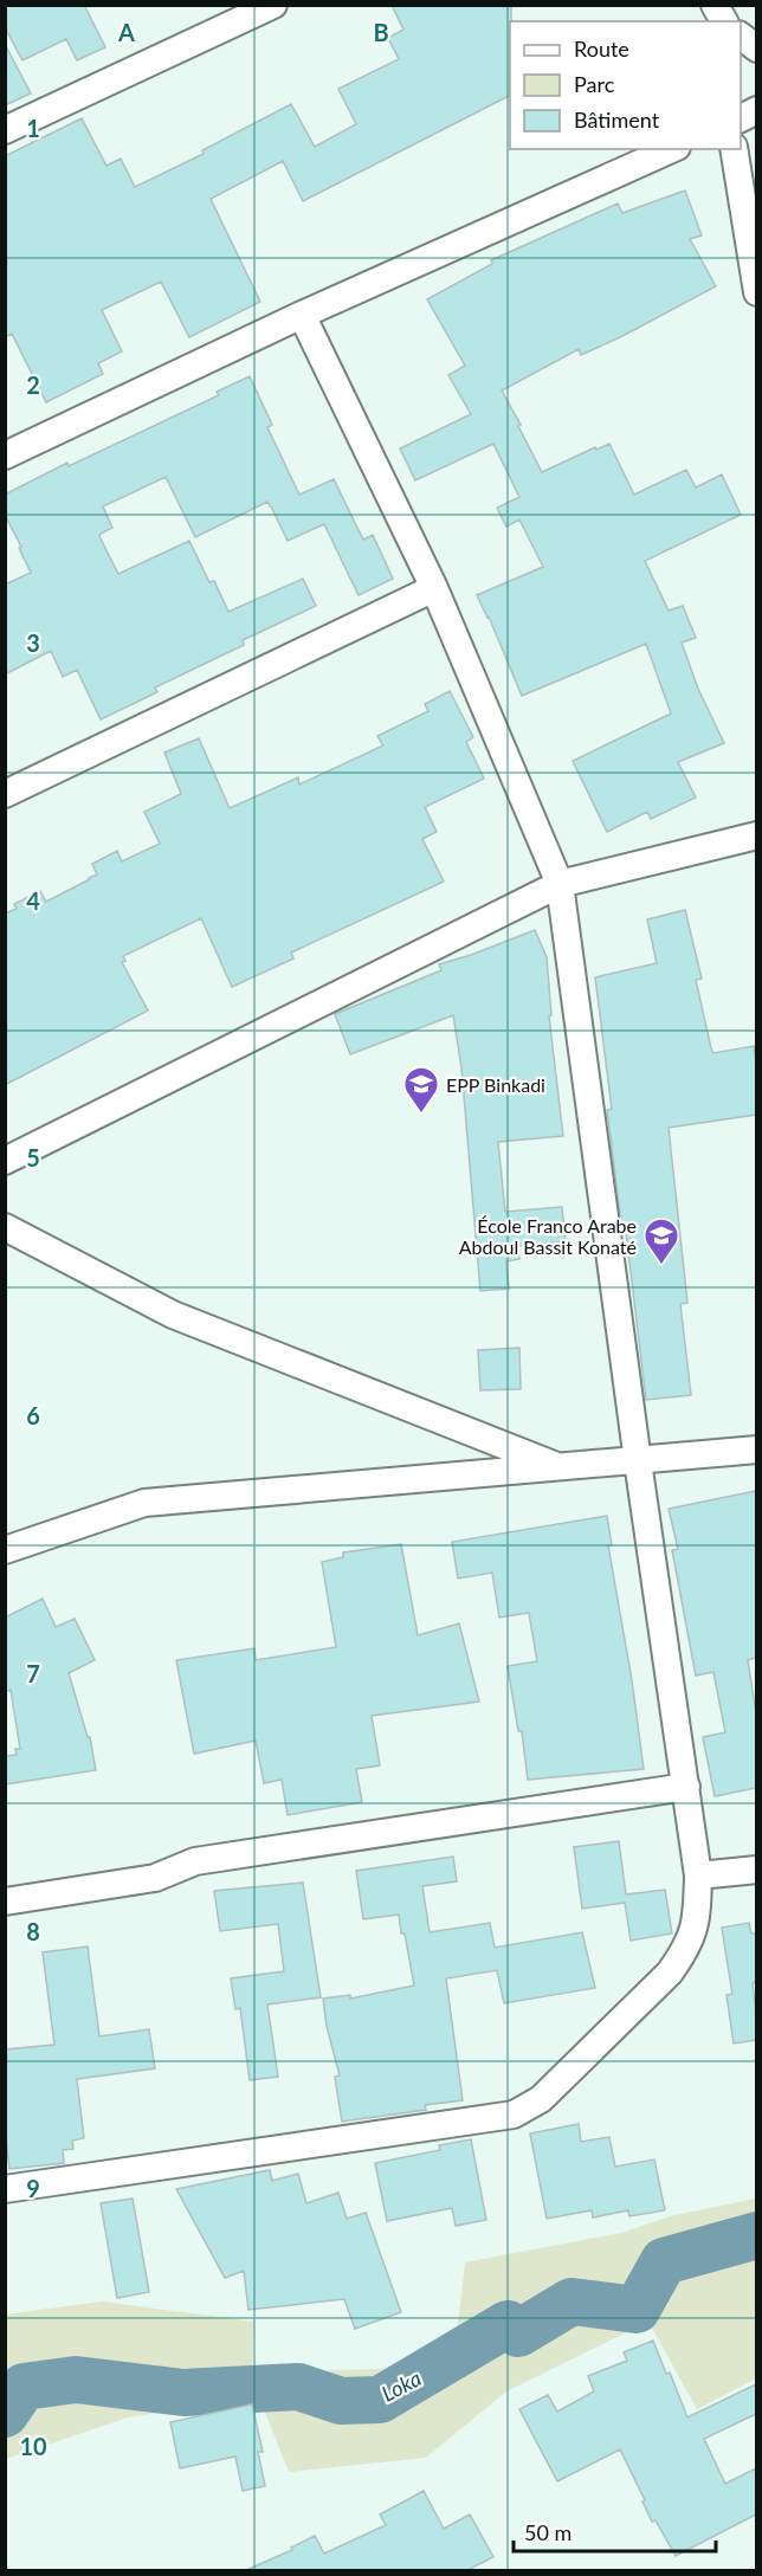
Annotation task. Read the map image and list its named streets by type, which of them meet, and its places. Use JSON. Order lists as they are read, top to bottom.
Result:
{
  "water": ["Loka"],
  "places": {
    "school or university": ["EPP Binkadi", "École Franco Arabe Abdoul Bassit Konaté"]
  },
  "legend": ["Route", "Parc", "Bâtiment"],
  "scale_bar": "50 m",
  "grid": {
    "columns": ["A", "B"],
    "rows": [
      "1",
      "2",
      "3",
      "4",
      "5",
      "6",
      "7",
      "8",
      "9",
      "10"
    ]
  }
}
